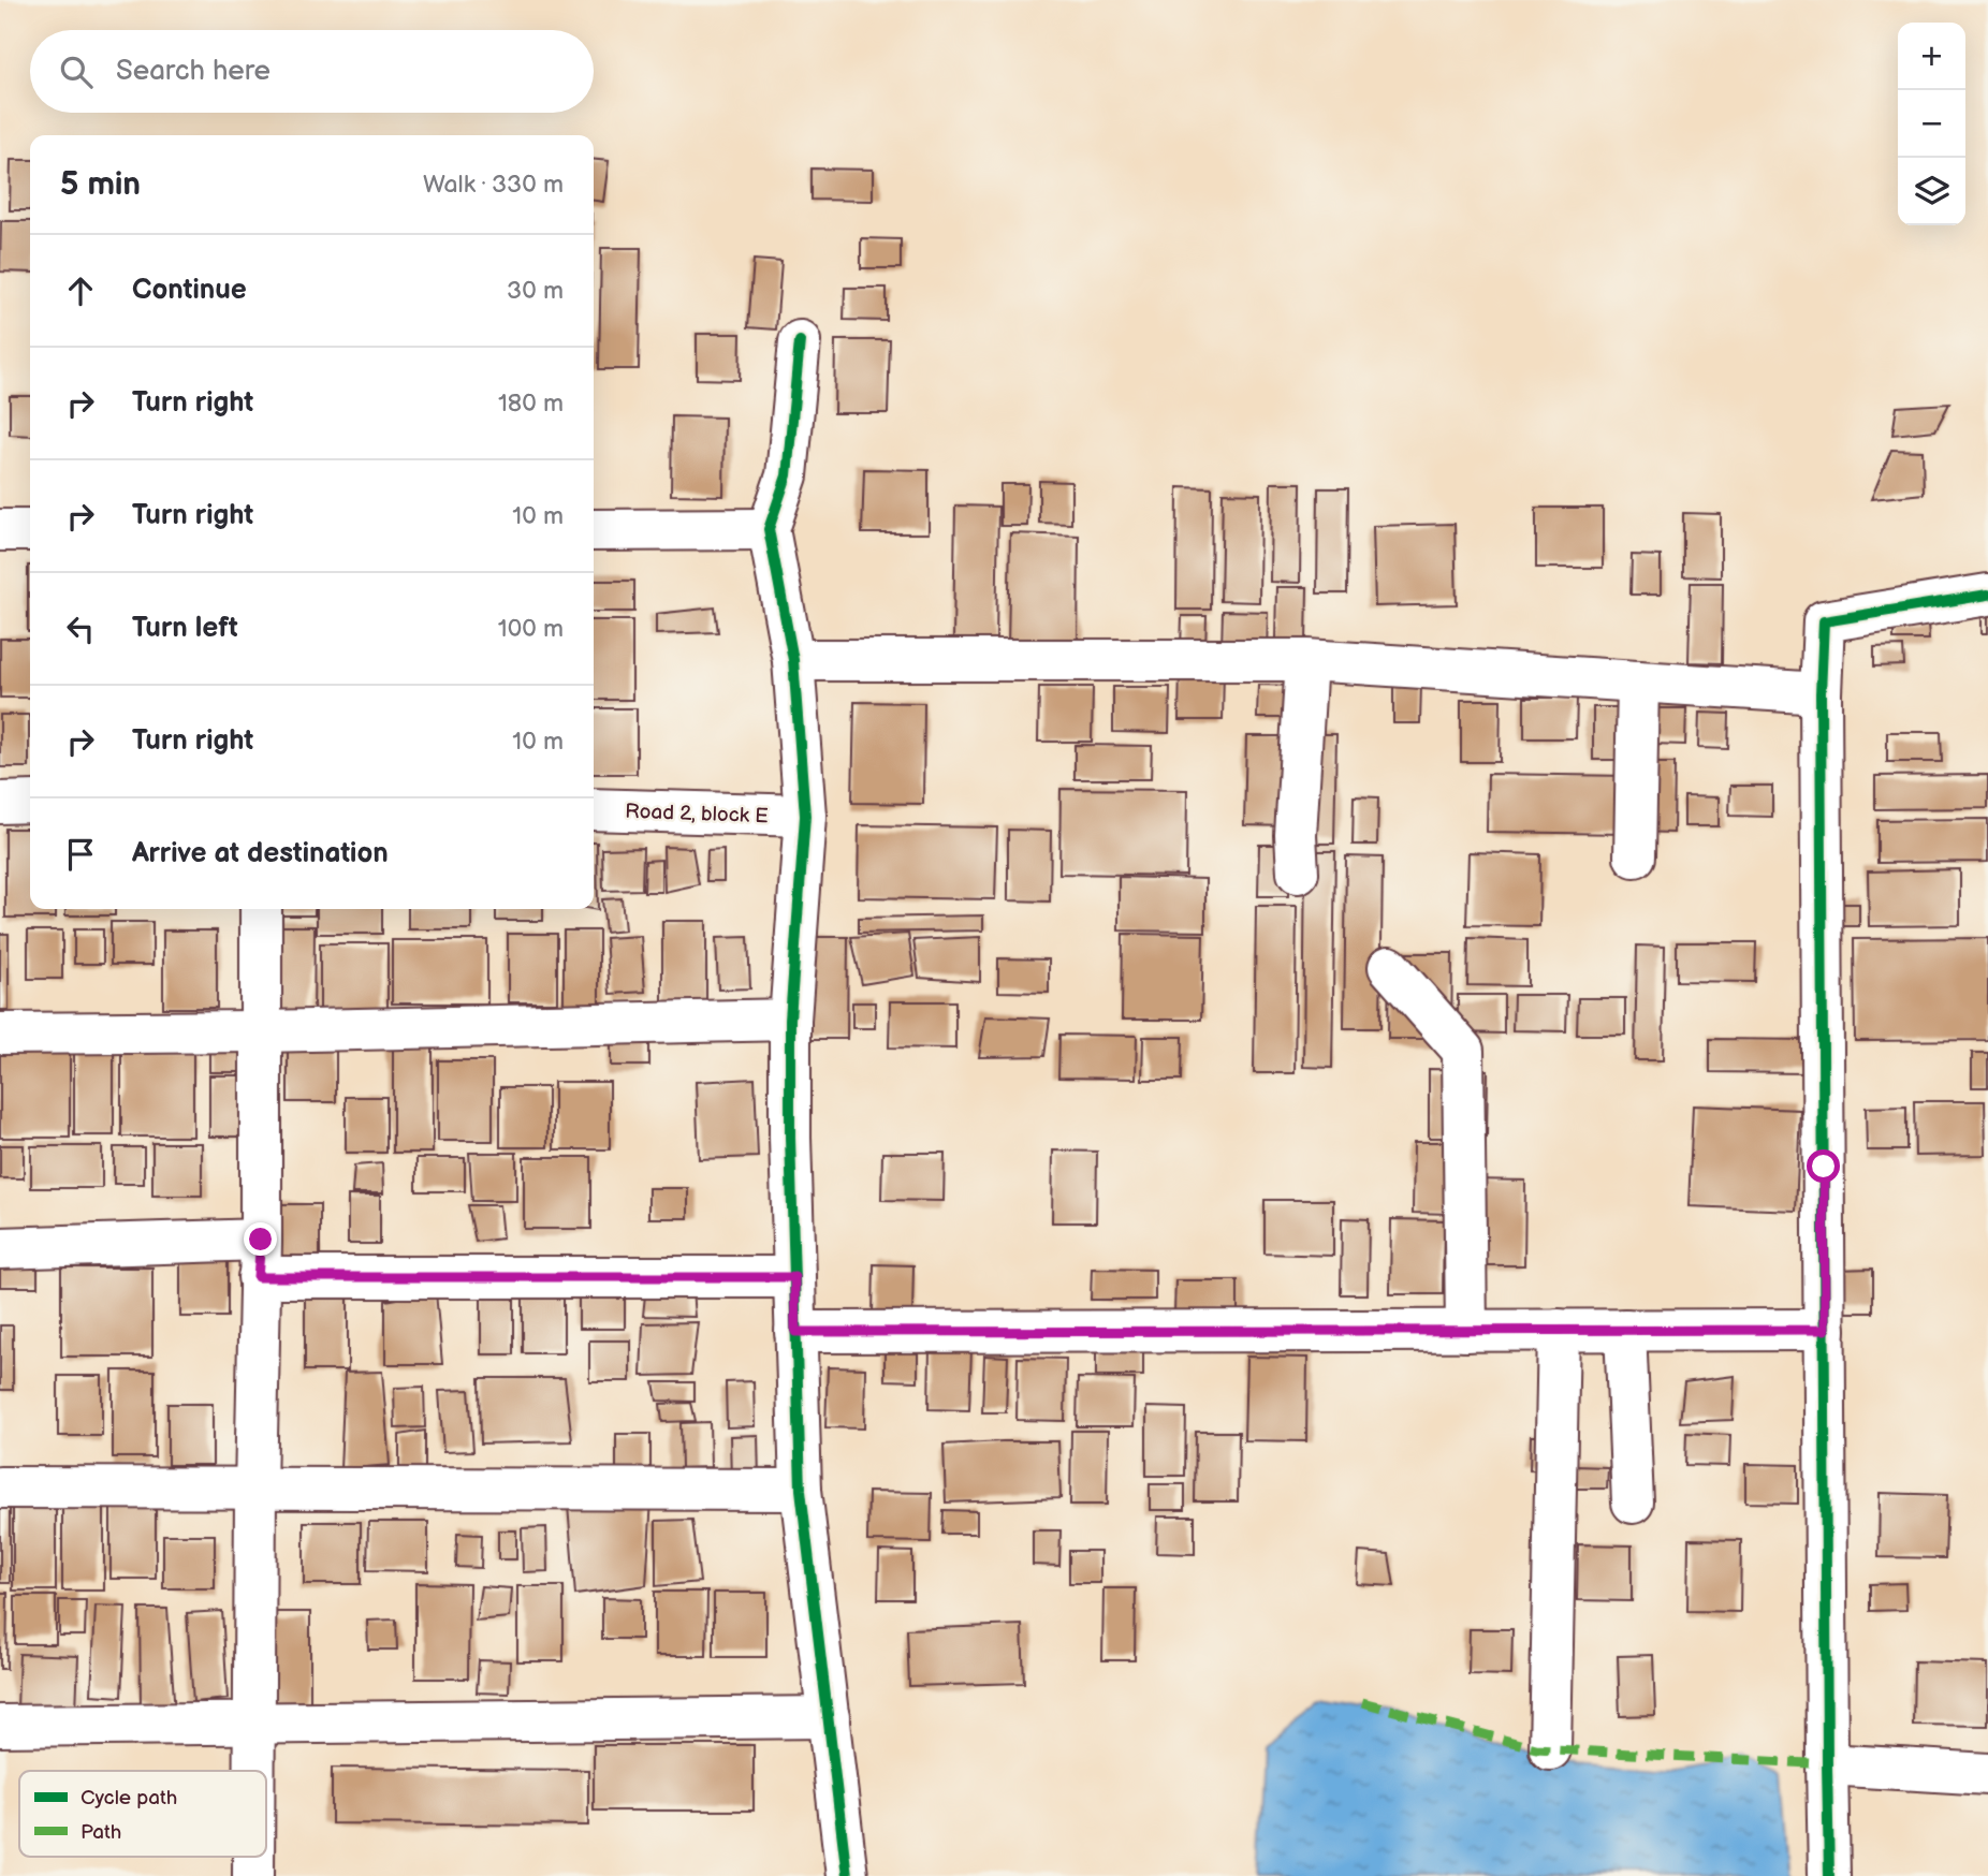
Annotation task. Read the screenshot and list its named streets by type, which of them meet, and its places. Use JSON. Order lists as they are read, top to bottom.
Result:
{
  "streets": {
    "street": ["Road 2, block E"]
  },
  "legend": ["Cycle path", "Path"],
  "page": {
    "map_buttons": ["+", "−"],
    "search": "Search here",
    "heading": ["5 min", "Walk · 330 m"],
    "list": [
      ["Continue", "30 m"],
      ["Turn right", "180 m"],
      ["Turn right", "10 m"],
      ["Turn left", "100 m"],
      ["Turn right", "10 m"],
      "Arrive at destination"
    ]
  }
}
